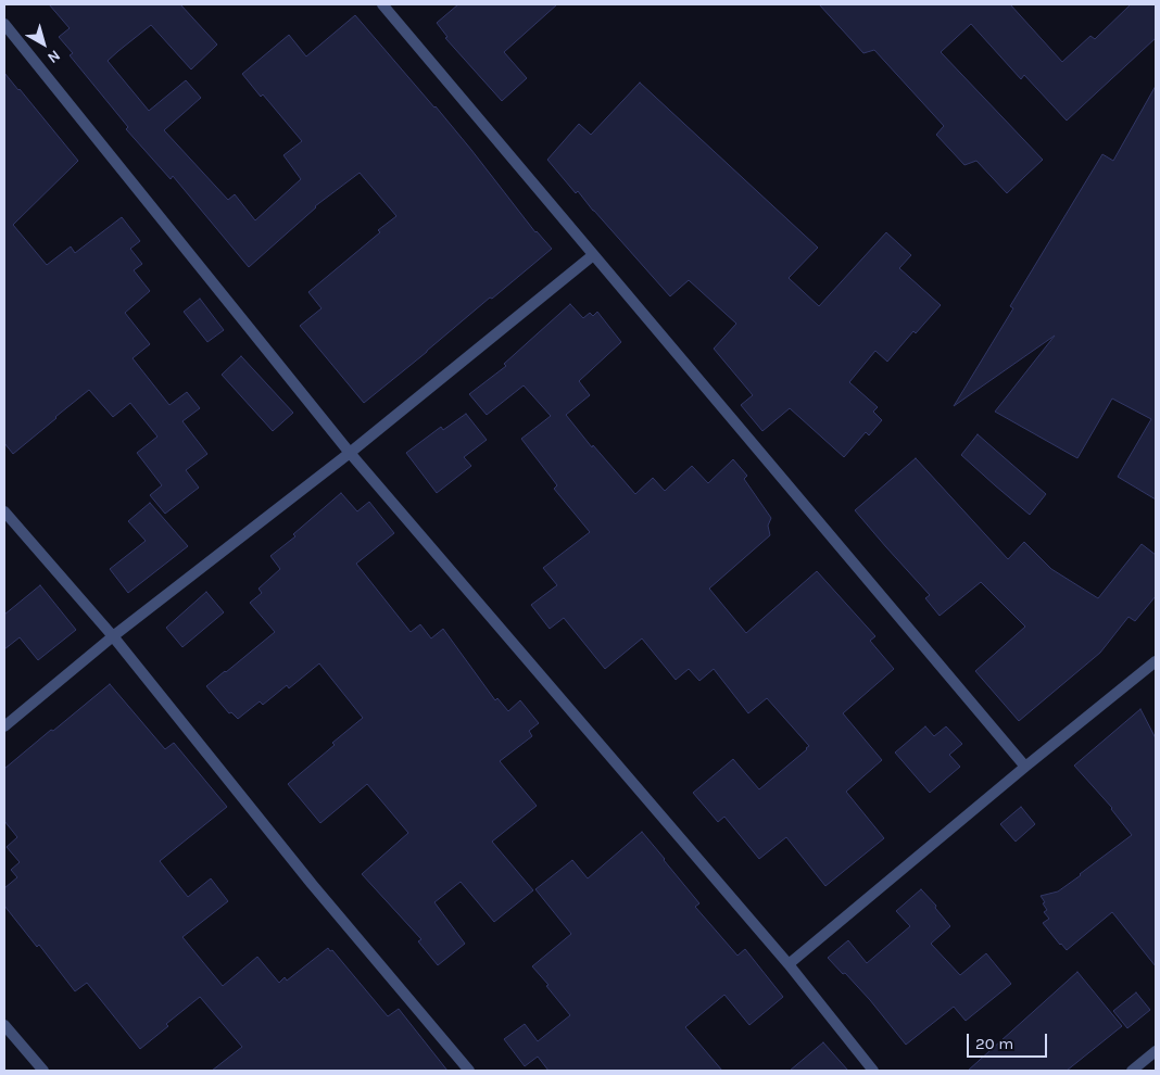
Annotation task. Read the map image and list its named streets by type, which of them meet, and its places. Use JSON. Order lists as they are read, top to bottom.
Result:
{
  "scale_bar": "20 m",
  "north": "bottom right"
}
